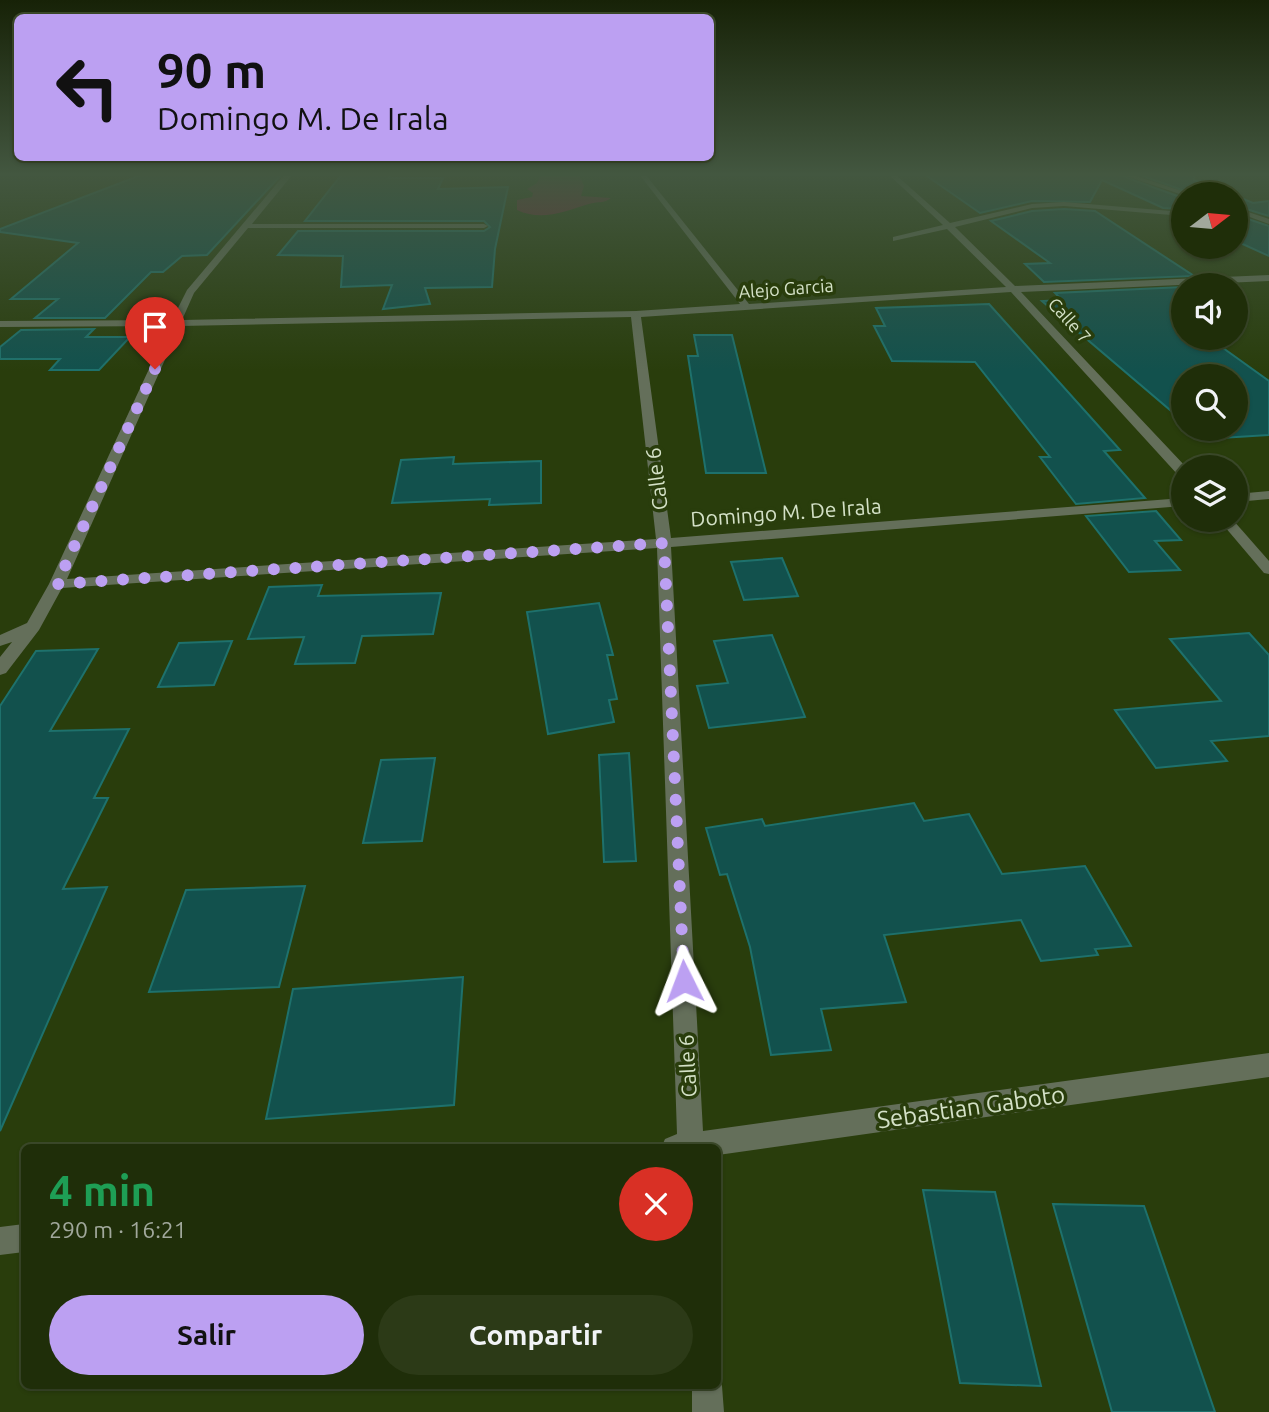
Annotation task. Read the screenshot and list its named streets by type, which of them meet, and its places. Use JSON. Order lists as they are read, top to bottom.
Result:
{
  "streets": {
    "street": [
      "Alejo Garcia",
      "Calle 7",
      "Calle 6",
      "Domingo M. De Irala",
      "Sebastian Gaboto"
    ]
  },
  "crossings": [
    ["Alejo Garcia", "Calle 7"],
    ["Alejo Garcia", "Calle 6"],
    ["Calle 6", "Domingo M. De Irala"]
  ],
  "north": "right",
  "page": {
    "turn": ["90 m", "Domingo M. De Irala"],
    "heading": ["4 min", "290 m · 16:21"],
    "buttons": ["Salir", "Compartir"]
  }
}
